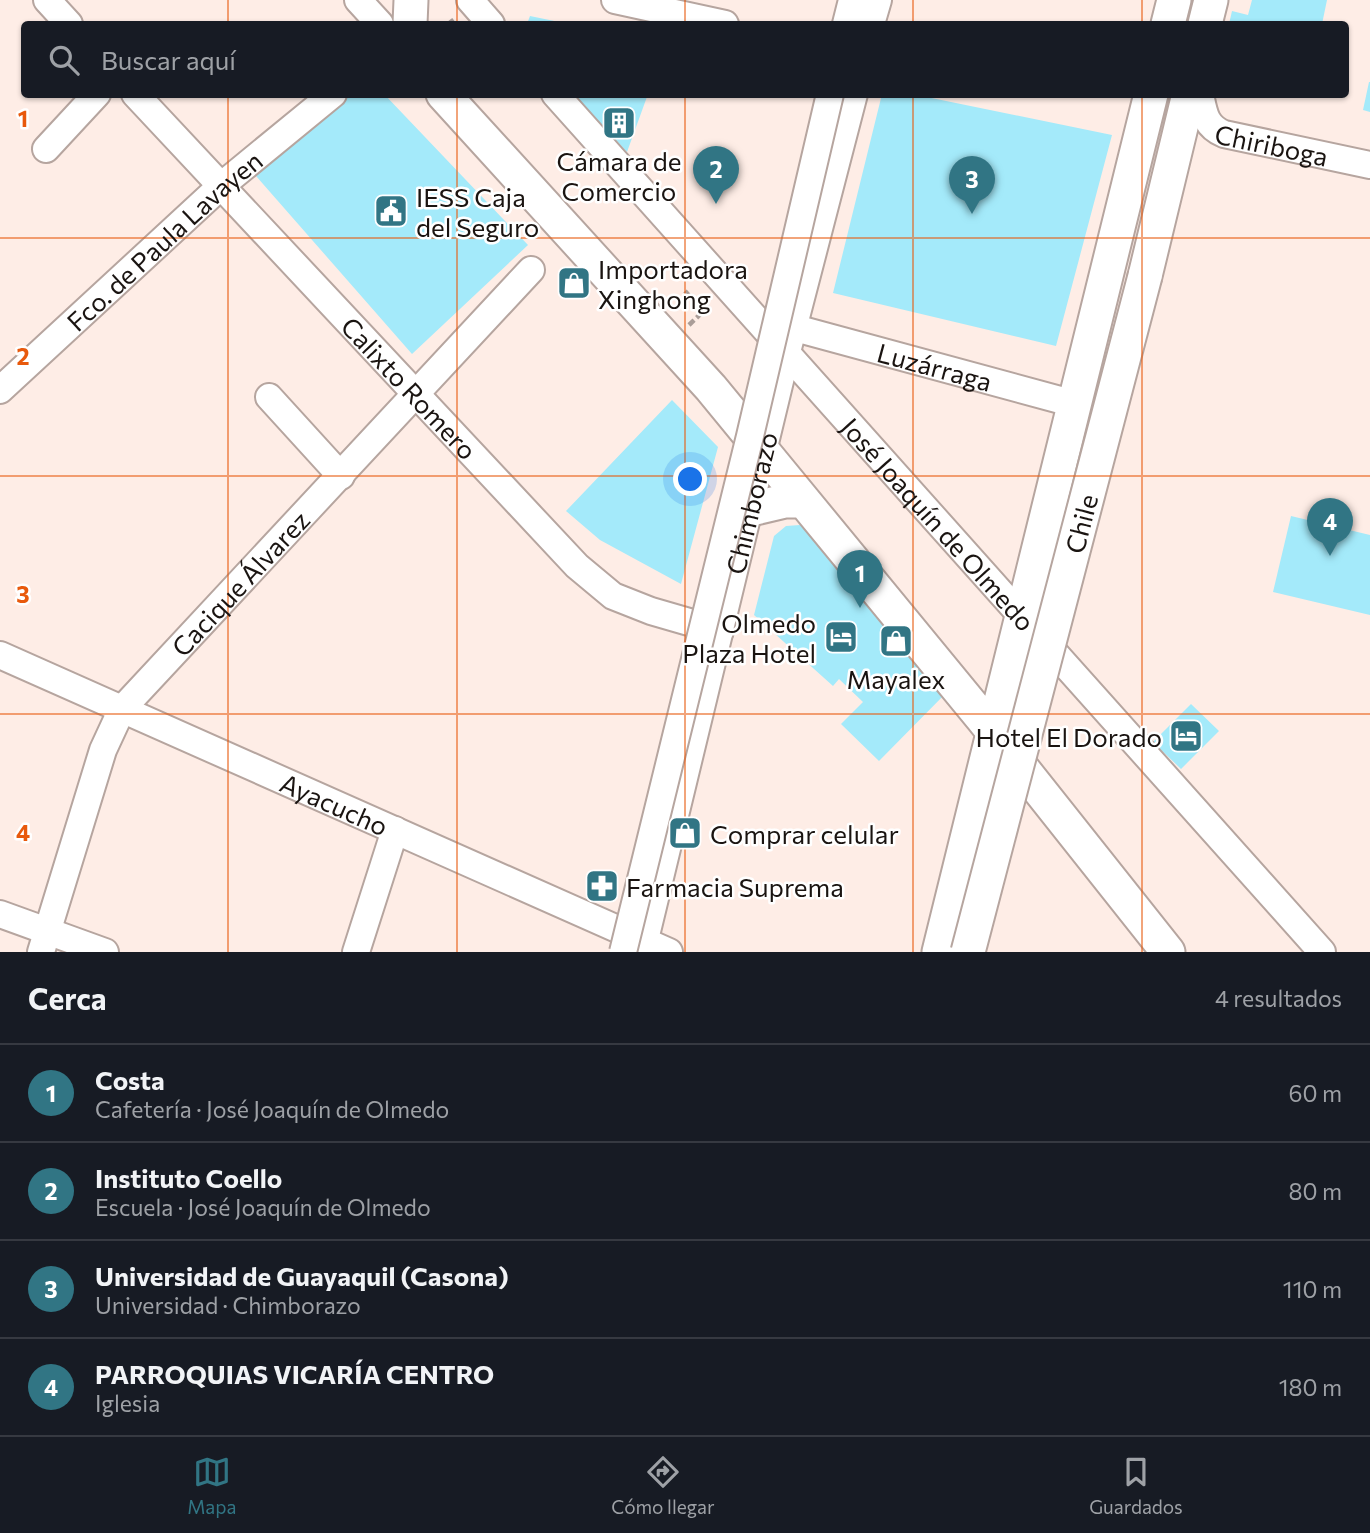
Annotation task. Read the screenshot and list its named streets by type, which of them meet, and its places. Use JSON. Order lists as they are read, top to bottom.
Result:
{
  "streets": {
    "main road": ["Chile"],
    "street": [
      "Chiriboga",
      "Fco. de Paula Lavayen",
      "Luzárraga",
      "Calixto Romero",
      "Chimborazo",
      "José Joaquín de Olmedo",
      "Cacique Álvarez",
      "Ayacucho"
    ]
  },
  "crossings": [
    ["Fco. de Paula Lavayen", "Calixto Romero"],
    ["Luzárraga", "Chimborazo"],
    ["Luzárraga", "José Joaquín de Olmedo"],
    ["Luzárraga", "Chile"],
    ["Calixto Romero", "Chimborazo"],
    ["Calixto Romero", "Cacique Álvarez"],
    ["Chimborazo", "José Joaquín de Olmedo"],
    ["Chimborazo", "Ayacucho"],
    ["José Joaquín de Olmedo", "Chile"],
    ["Cacique Álvarez", "Ayacucho"]
  ],
  "places": {
    "building": ["Cámara de Comercio"],
    "public building": ["IESS Caja del Seguro"],
    "shop": ["Importadora Xinghong", "Mayalex", "Comprar celular"],
    "hotel": ["Olmedo Plaza Hotel", "Hotel El Dorado"],
    "pharmacy": ["Farmacia Suprema"]
  },
  "page": {
    "search": "Buscar aquí",
    "pins": [
      "2",
      "3",
      "4",
      "1"
    ],
    "heading": ["Cerca", "4 resultados"],
    "list": [
      {
        "mark": "1",
        "name": "Costa",
        "note": "Cafetería · José Joaquín de Olmedo",
        "value": "60 m"
      },
      {
        "mark": "2",
        "name": "Instituto Coello",
        "note": "Escuela · José Joaquín de Olmedo",
        "value": "80 m"
      },
      {
        "mark": "3",
        "name": "Universidad de Guayaquil (Casona)",
        "note": "Universidad · Chimborazo",
        "value": "110 m"
      },
      {
        "mark": "4",
        "name": "PARROQUIAS VICARÍA CENTRO",
        "note": "Iglesia",
        "value": "180 m"
      }
    ],
    "nav": ["Mapa", "Cómo llegar", "Guardados"]
  },
  "grid": {
    "rows": [
      "1",
      "2",
      "3",
      "4"
    ]
  }
}
